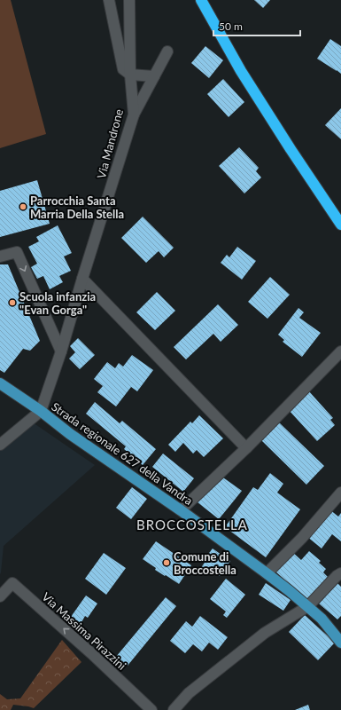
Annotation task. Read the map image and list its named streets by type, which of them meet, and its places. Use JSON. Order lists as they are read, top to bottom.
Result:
{
  "streets": {
    "main road": ["Strada regionale 627 della Vandra"],
    "street": ["Via Mandrone", "Via Massima Pirazzini"]
  },
  "crossings": [
    ["Via Mandrone", "Strada regionale 627 della Vandra"]
  ],
  "one_way": ["Via Massima Pirazzini"],
  "districts": ["BROCCOSTELLA"],
  "places": ["Parrocchia Santa Marria Della Stella", "Scuola infanzia \"Evan Gorga\"", "Comune di Broccostella"],
  "scale_bar": "50 m"
}
